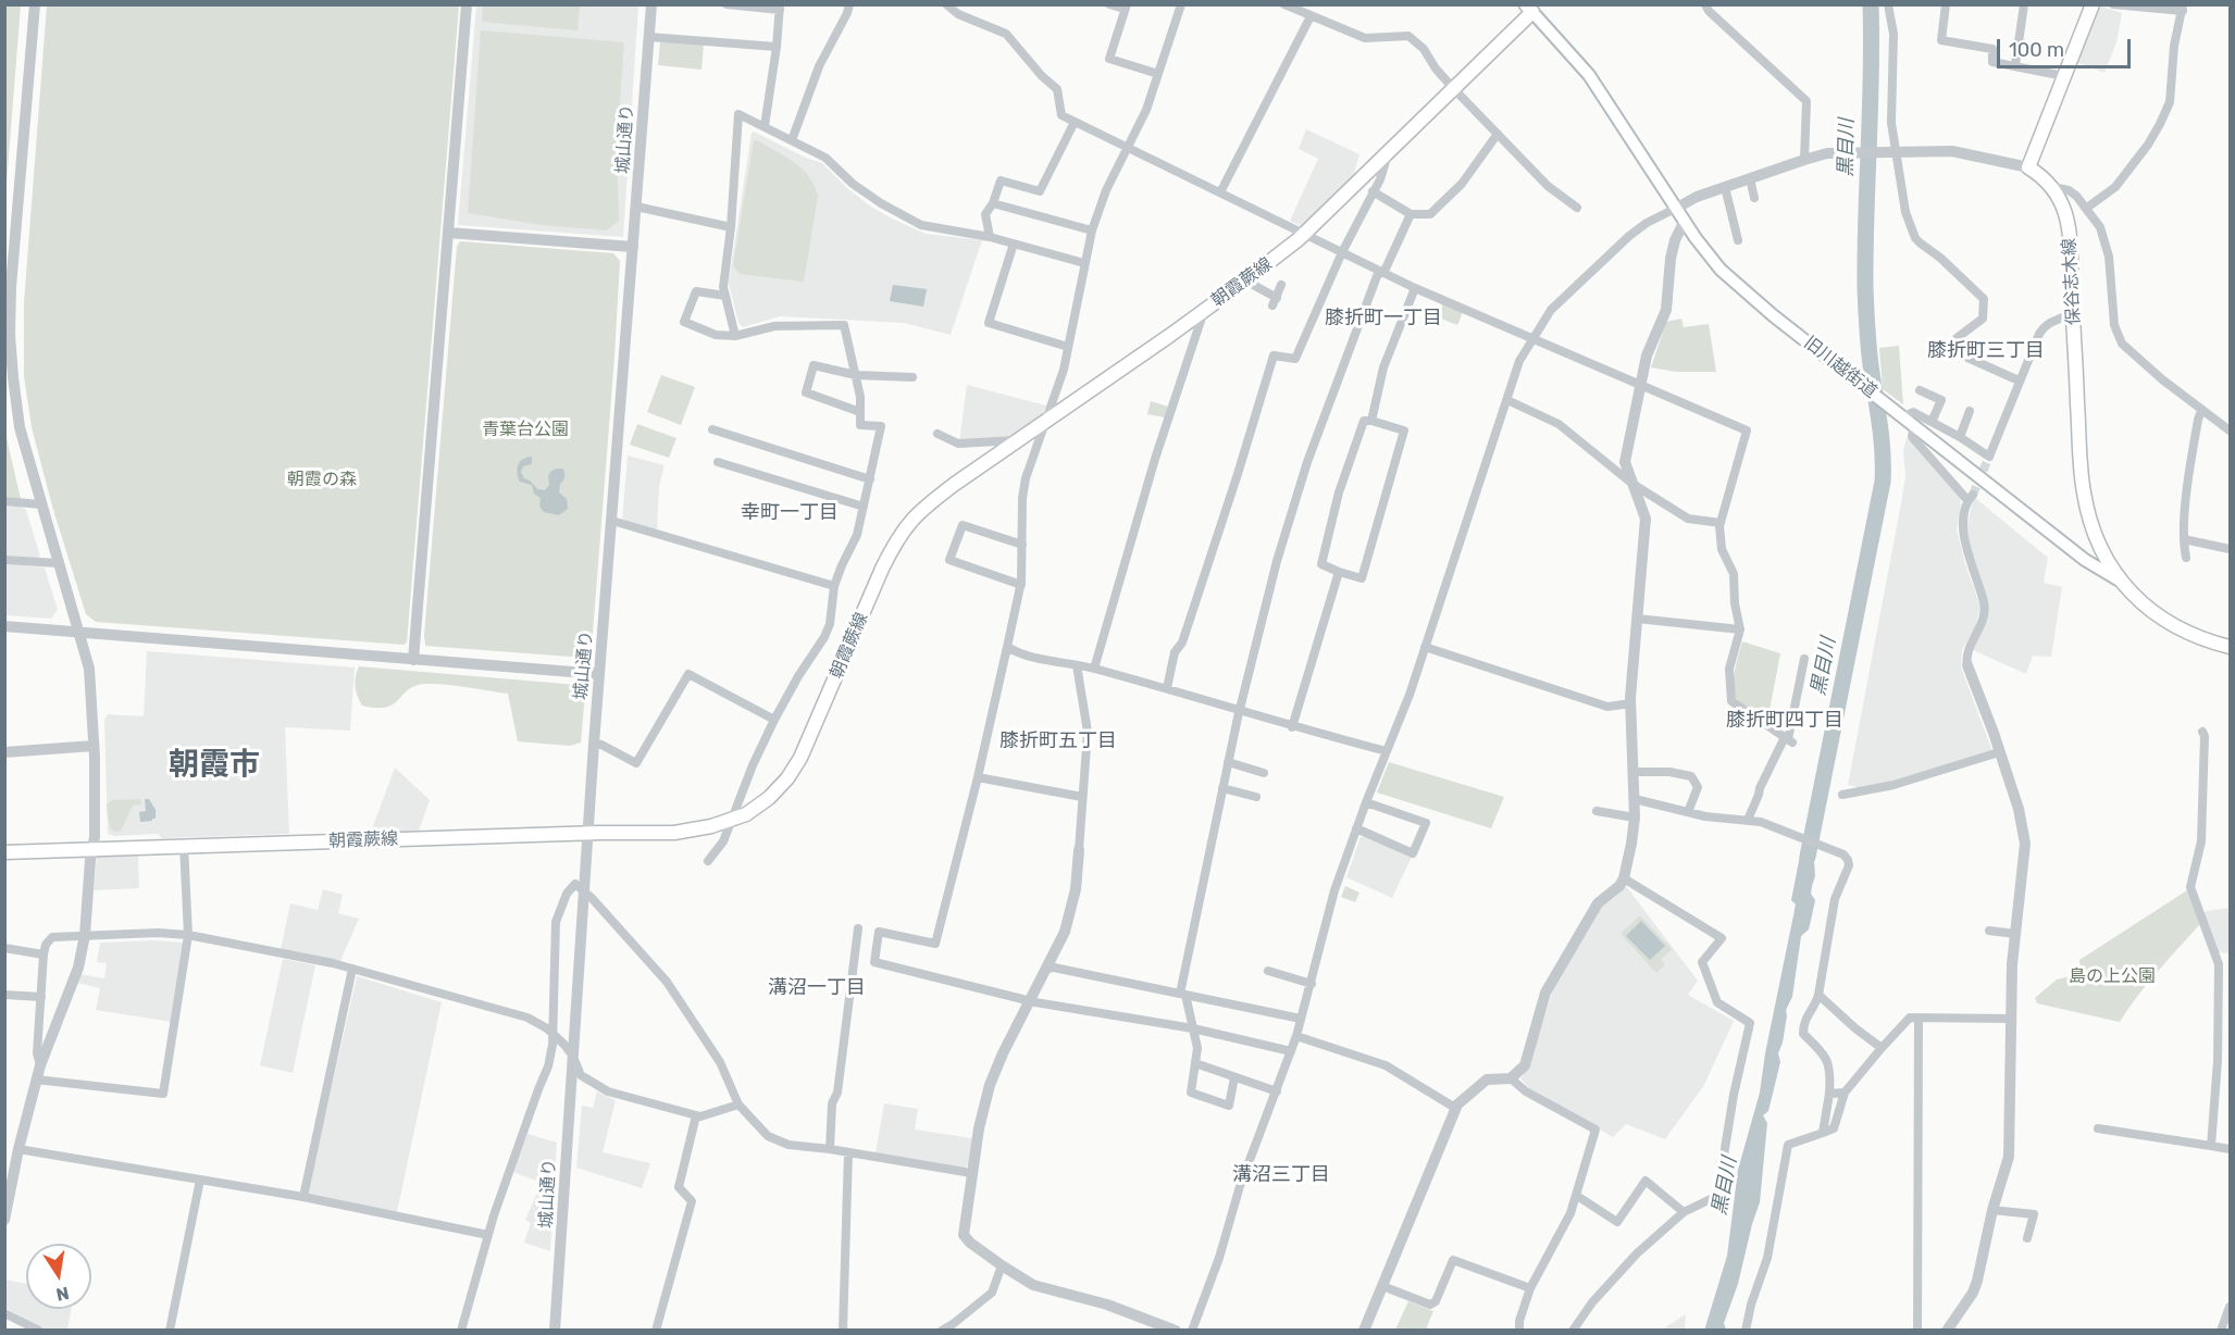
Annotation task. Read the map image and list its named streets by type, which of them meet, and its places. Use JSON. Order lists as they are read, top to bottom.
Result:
{
  "streets": {
    "main road": ["保谷志木線", "朝霞蕨線", "旧川越街道"],
    "street": ["城山通り"]
  },
  "crossings": [
    ["城山通り", "朝霞蕨線"],
    ["保谷志木線", "旧川越街道"],
    ["朝霞蕨線", "旧川越街道"]
  ],
  "districts": [
    "膝折町一丁目",
    "膝折町三丁目",
    "幸町一丁目",
    "膝折町四丁目",
    "膝折町五丁目",
    "朝霞市",
    "溝沼一丁目",
    "溝沼三丁目"
  ],
  "water": ["黒目川"],
  "parks": ["青葉台公園", "朝霞の森", "島の上公園"],
  "scale_bar": "100 m",
  "north": "bottom"
}
